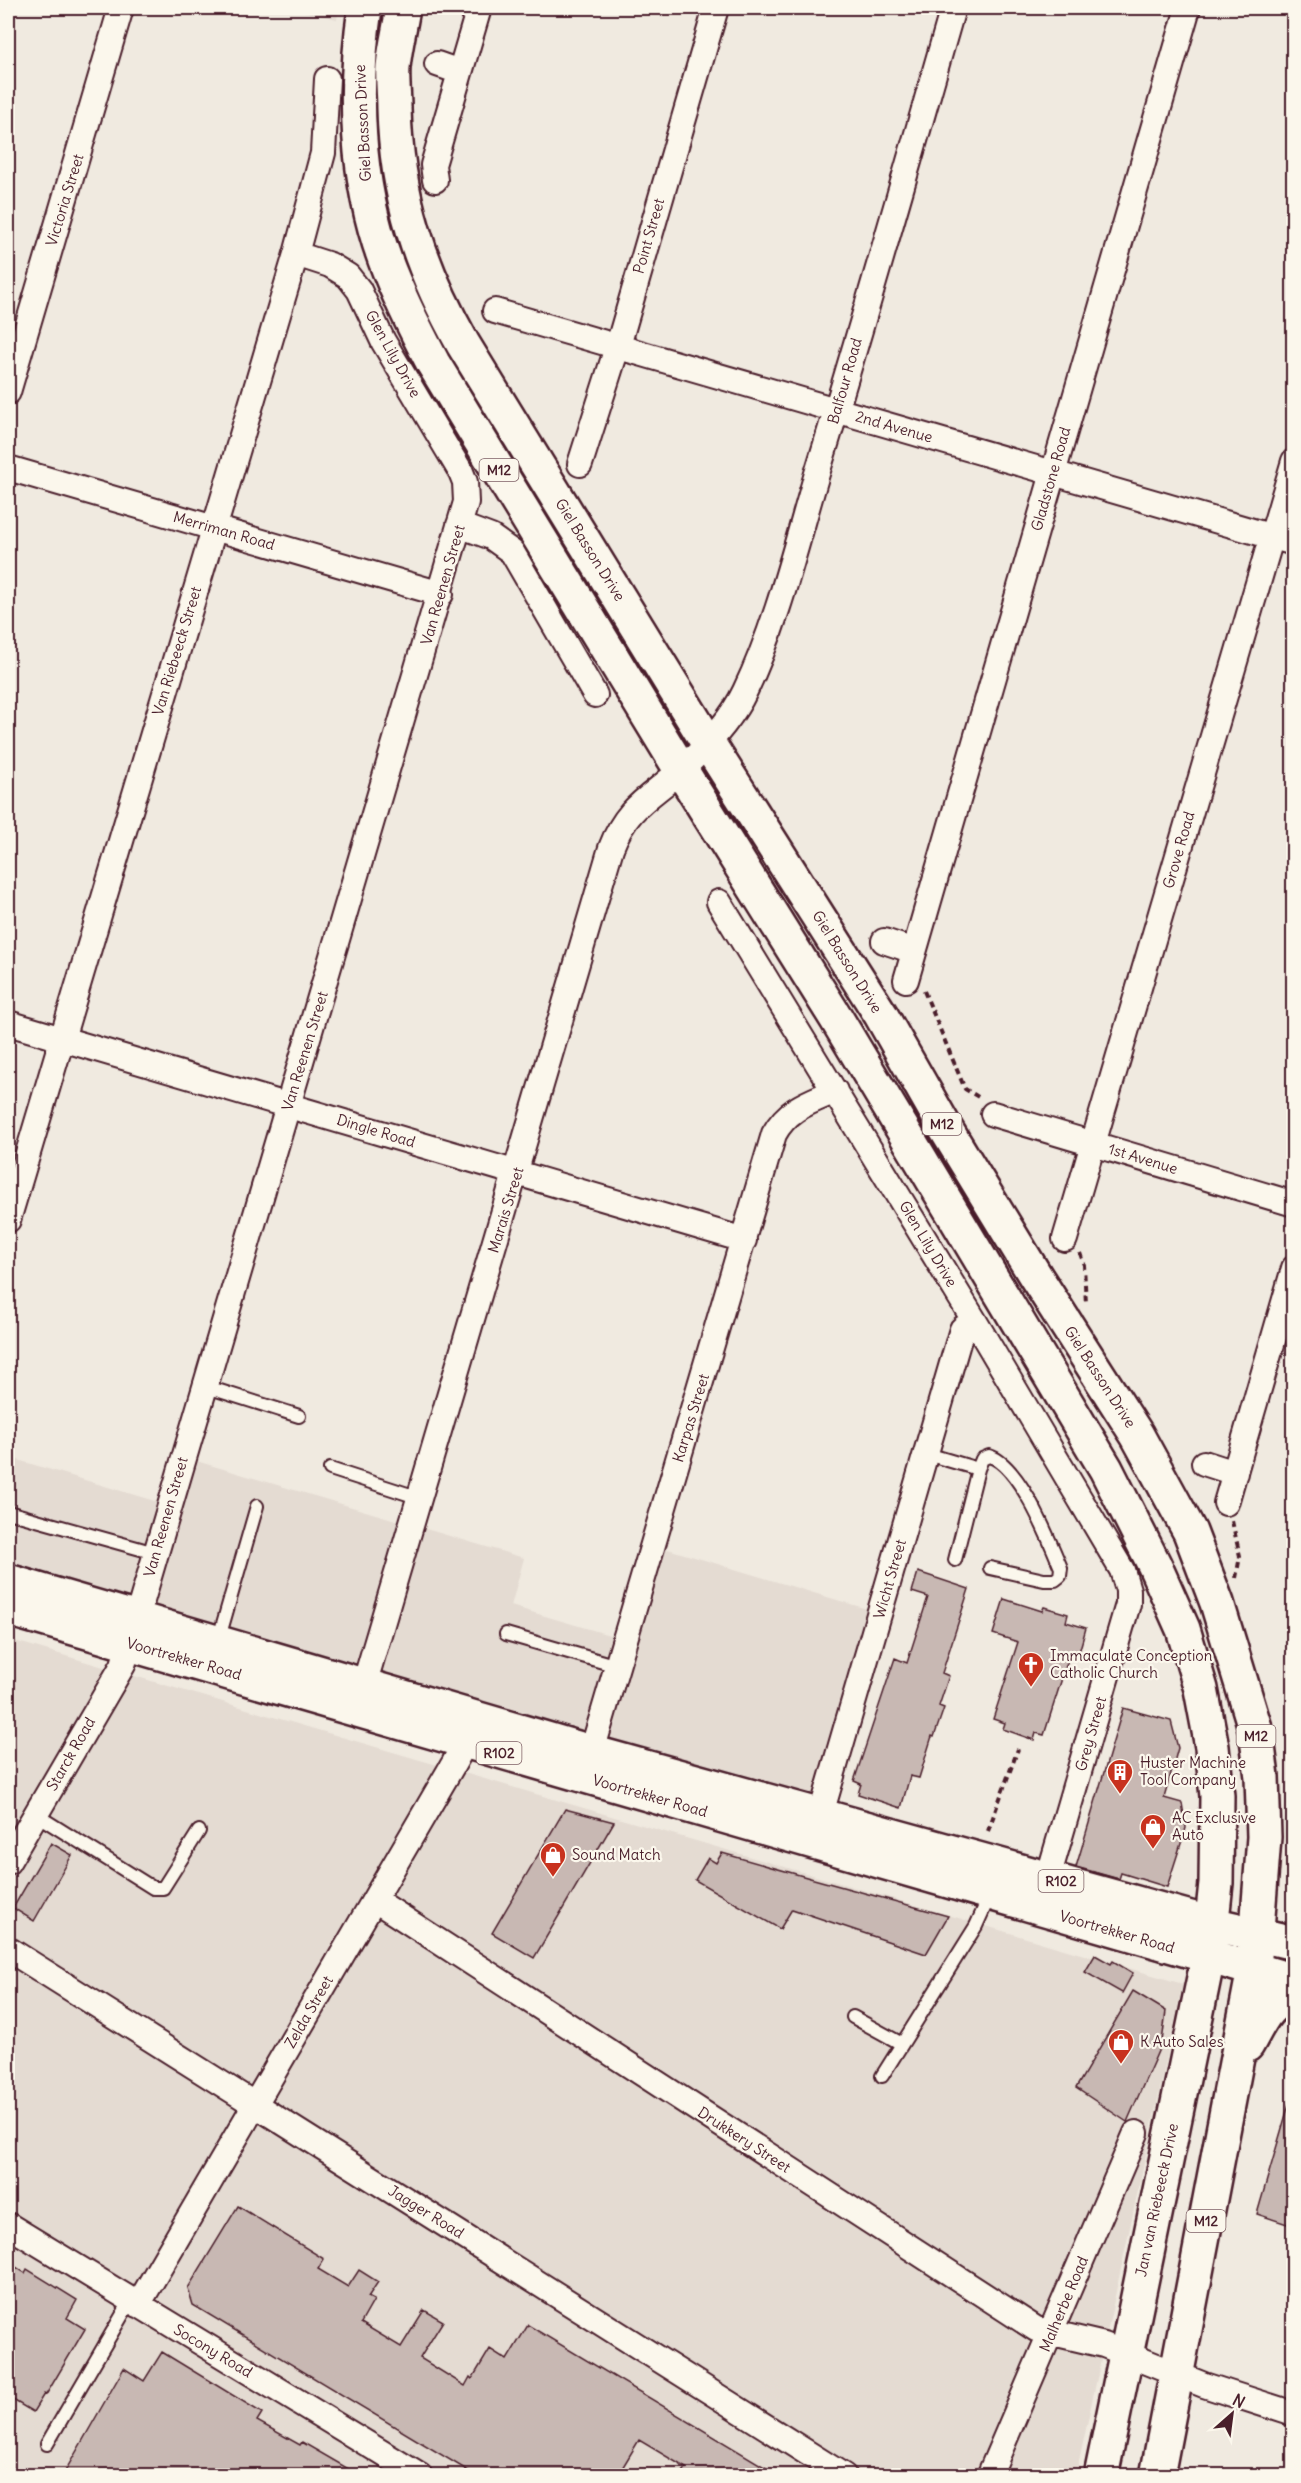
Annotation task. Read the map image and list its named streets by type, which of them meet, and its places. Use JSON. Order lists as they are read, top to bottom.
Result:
{
  "streets": {
    "main road": [
      "Giel Basson Drive",
      "M12",
      "Voortrekker Road",
      "R102",
      "Jan van Riebeeck Drive"
    ],
    "street": [
      "Victoria Street",
      "Point Street",
      "Glen Lily Drive",
      "Balfour Road",
      "2nd Avenue",
      "Gladstone Road",
      "Merriman Road",
      "Van Reenen Street",
      "Van Riebeeck Street",
      "Grove Road",
      "Dingle Road",
      "1st Avenue",
      "Marais Street",
      "Karpas Street",
      "Wicht Street",
      "Grey Street",
      "Starck Road",
      "Zelda Street",
      "Drukkery Street",
      "Jagger Road",
      "Malherbe Road",
      "Socony Road"
    ]
  },
  "crossings": [
    ["Giel Basson Drive", "Balfour Road"],
    ["Giel Basson Drive", "M12"],
    ["Giel Basson Drive", "Marais Street"],
    ["Giel Basson Drive", "Voortrekker Road"],
    ["Giel Basson Drive", "Jan van Riebeeck Drive"],
    ["Point Street", "2nd Avenue"],
    ["Glen Lily Drive", "Van Reenen Street"],
    ["Glen Lily Drive", "Van Riebeeck Street"],
    ["Glen Lily Drive", "Karpas Street"],
    ["Glen Lily Drive", "Wicht Street"],
    ["Glen Lily Drive", "Grey Street"],
    ["Balfour Road", "2nd Avenue"],
    ["Balfour Road", "Marais Street"],
    ["2nd Avenue", "Gladstone Road"],
    ["2nd Avenue", "Grove Road"],
    ["M12", "Voortrekker Road"],
    ["M12", "Drukkery Street"],
    ["Merriman Road", "Van Reenen Street"],
    ["Merriman Road", "Van Riebeeck Street"],
    ["Van Reenen Street", "Dingle Road"],
    ["Van Reenen Street", "Voortrekker Road"],
    ["Van Reenen Street", "Starck Road"],
    ["Van Riebeeck Street", "Dingle Road"],
    ["Grove Road", "1st Avenue"],
    ["Dingle Road", "Marais Street"],
    ["Dingle Road", "Karpas Street"],
    ["Marais Street", "Voortrekker Road"],
    ["Karpas Street", "Voortrekker Road"],
    ["Wicht Street", "Voortrekker Road"],
    ["Voortrekker Road", "Grey Street"],
    ["Voortrekker Road", "Starck Road"],
    ["Voortrekker Road", "Zelda Street"],
    ["Voortrekker Road", "Jan van Riebeeck Drive"],
    ["Zelda Street", "Drukkery Street"],
    ["Zelda Street", "Jagger Road"],
    ["Zelda Street", "Socony Road"],
    ["Drukkery Street", "Jan van Riebeeck Drive"],
    ["Drukkery Street", "Malherbe Road"]
  ],
  "places": {
    "church": ["Immaculate Conception Catholic Church"],
    "building": ["Huster Machine Tool Company"],
    "shop": ["AC Exclusive Auto", "Sound Match", "K Auto Sales"]
  },
  "north": "top right"
}
